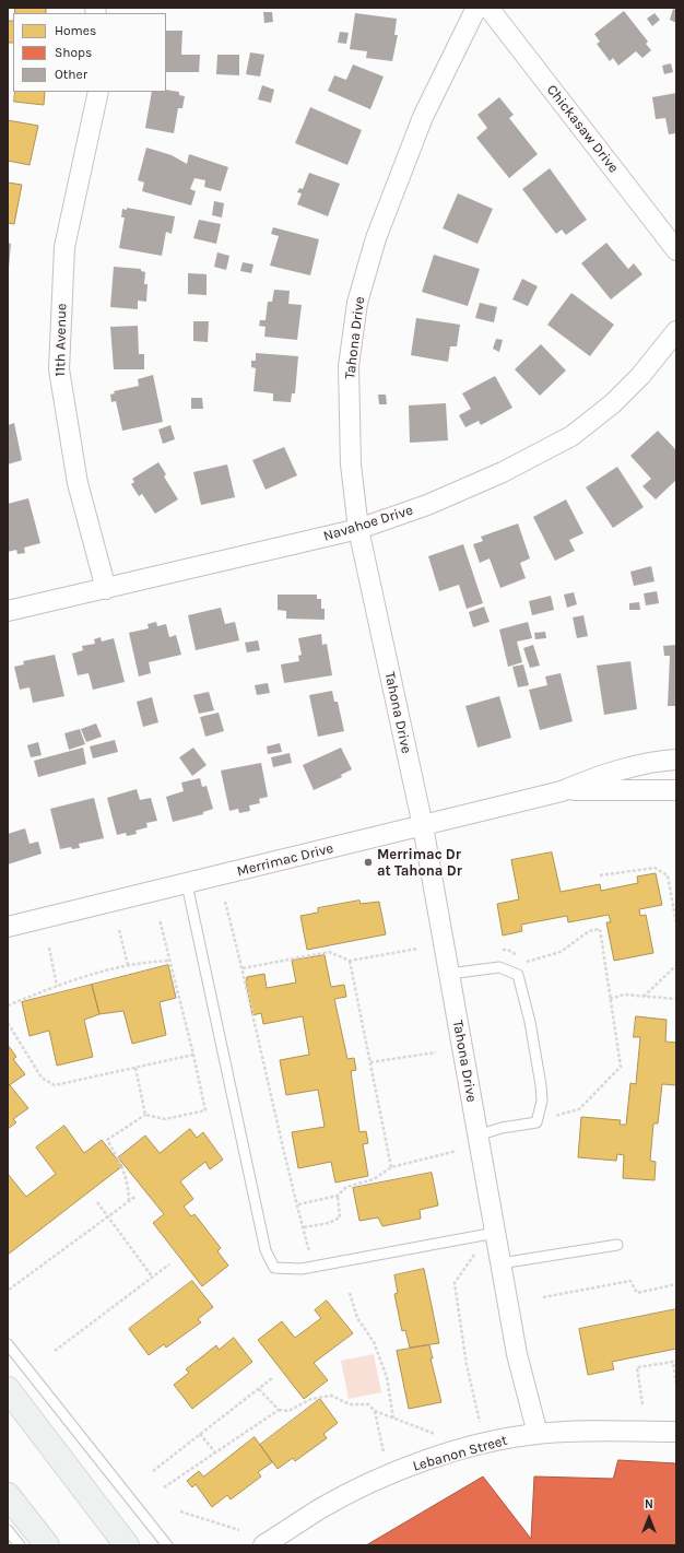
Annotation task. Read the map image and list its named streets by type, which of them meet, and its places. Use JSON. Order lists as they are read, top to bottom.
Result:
{
  "streets": {
    "street": [
      "Chickasaw Drive",
      "Tahona Drive",
      "11th Avenue",
      "Navahoe Drive",
      "Merrimac Drive",
      "Lebanon Street"
    ]
  },
  "crossings": [
    ["Tahona Drive", "Navahoe Drive"],
    ["Tahona Drive", "Merrimac Drive"],
    ["Tahona Drive", "Lebanon Street"],
    ["11th Avenue", "Navahoe Drive"]
  ],
  "places": ["Merrimac Dr at Tahona Dr"],
  "legend": ["Homes", "Shops", "Other"],
  "north": "top"
}
